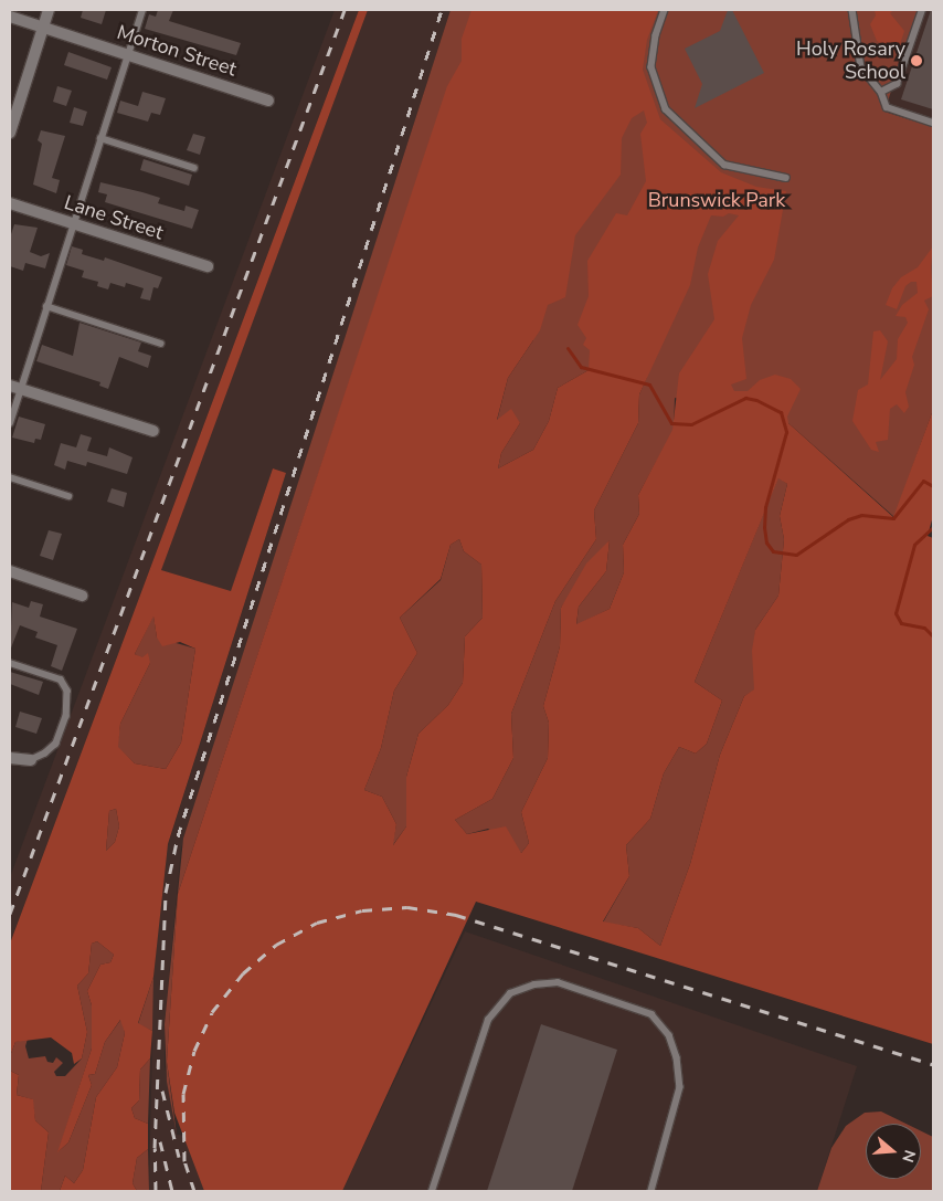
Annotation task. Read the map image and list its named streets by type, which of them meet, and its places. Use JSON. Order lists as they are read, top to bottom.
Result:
{
  "streets": {
    "street": ["Morton Street", "Lane Street"]
  },
  "parks": ["Brunswick Park"],
  "places": ["Holy Rosary School"],
  "north": "right"
}
